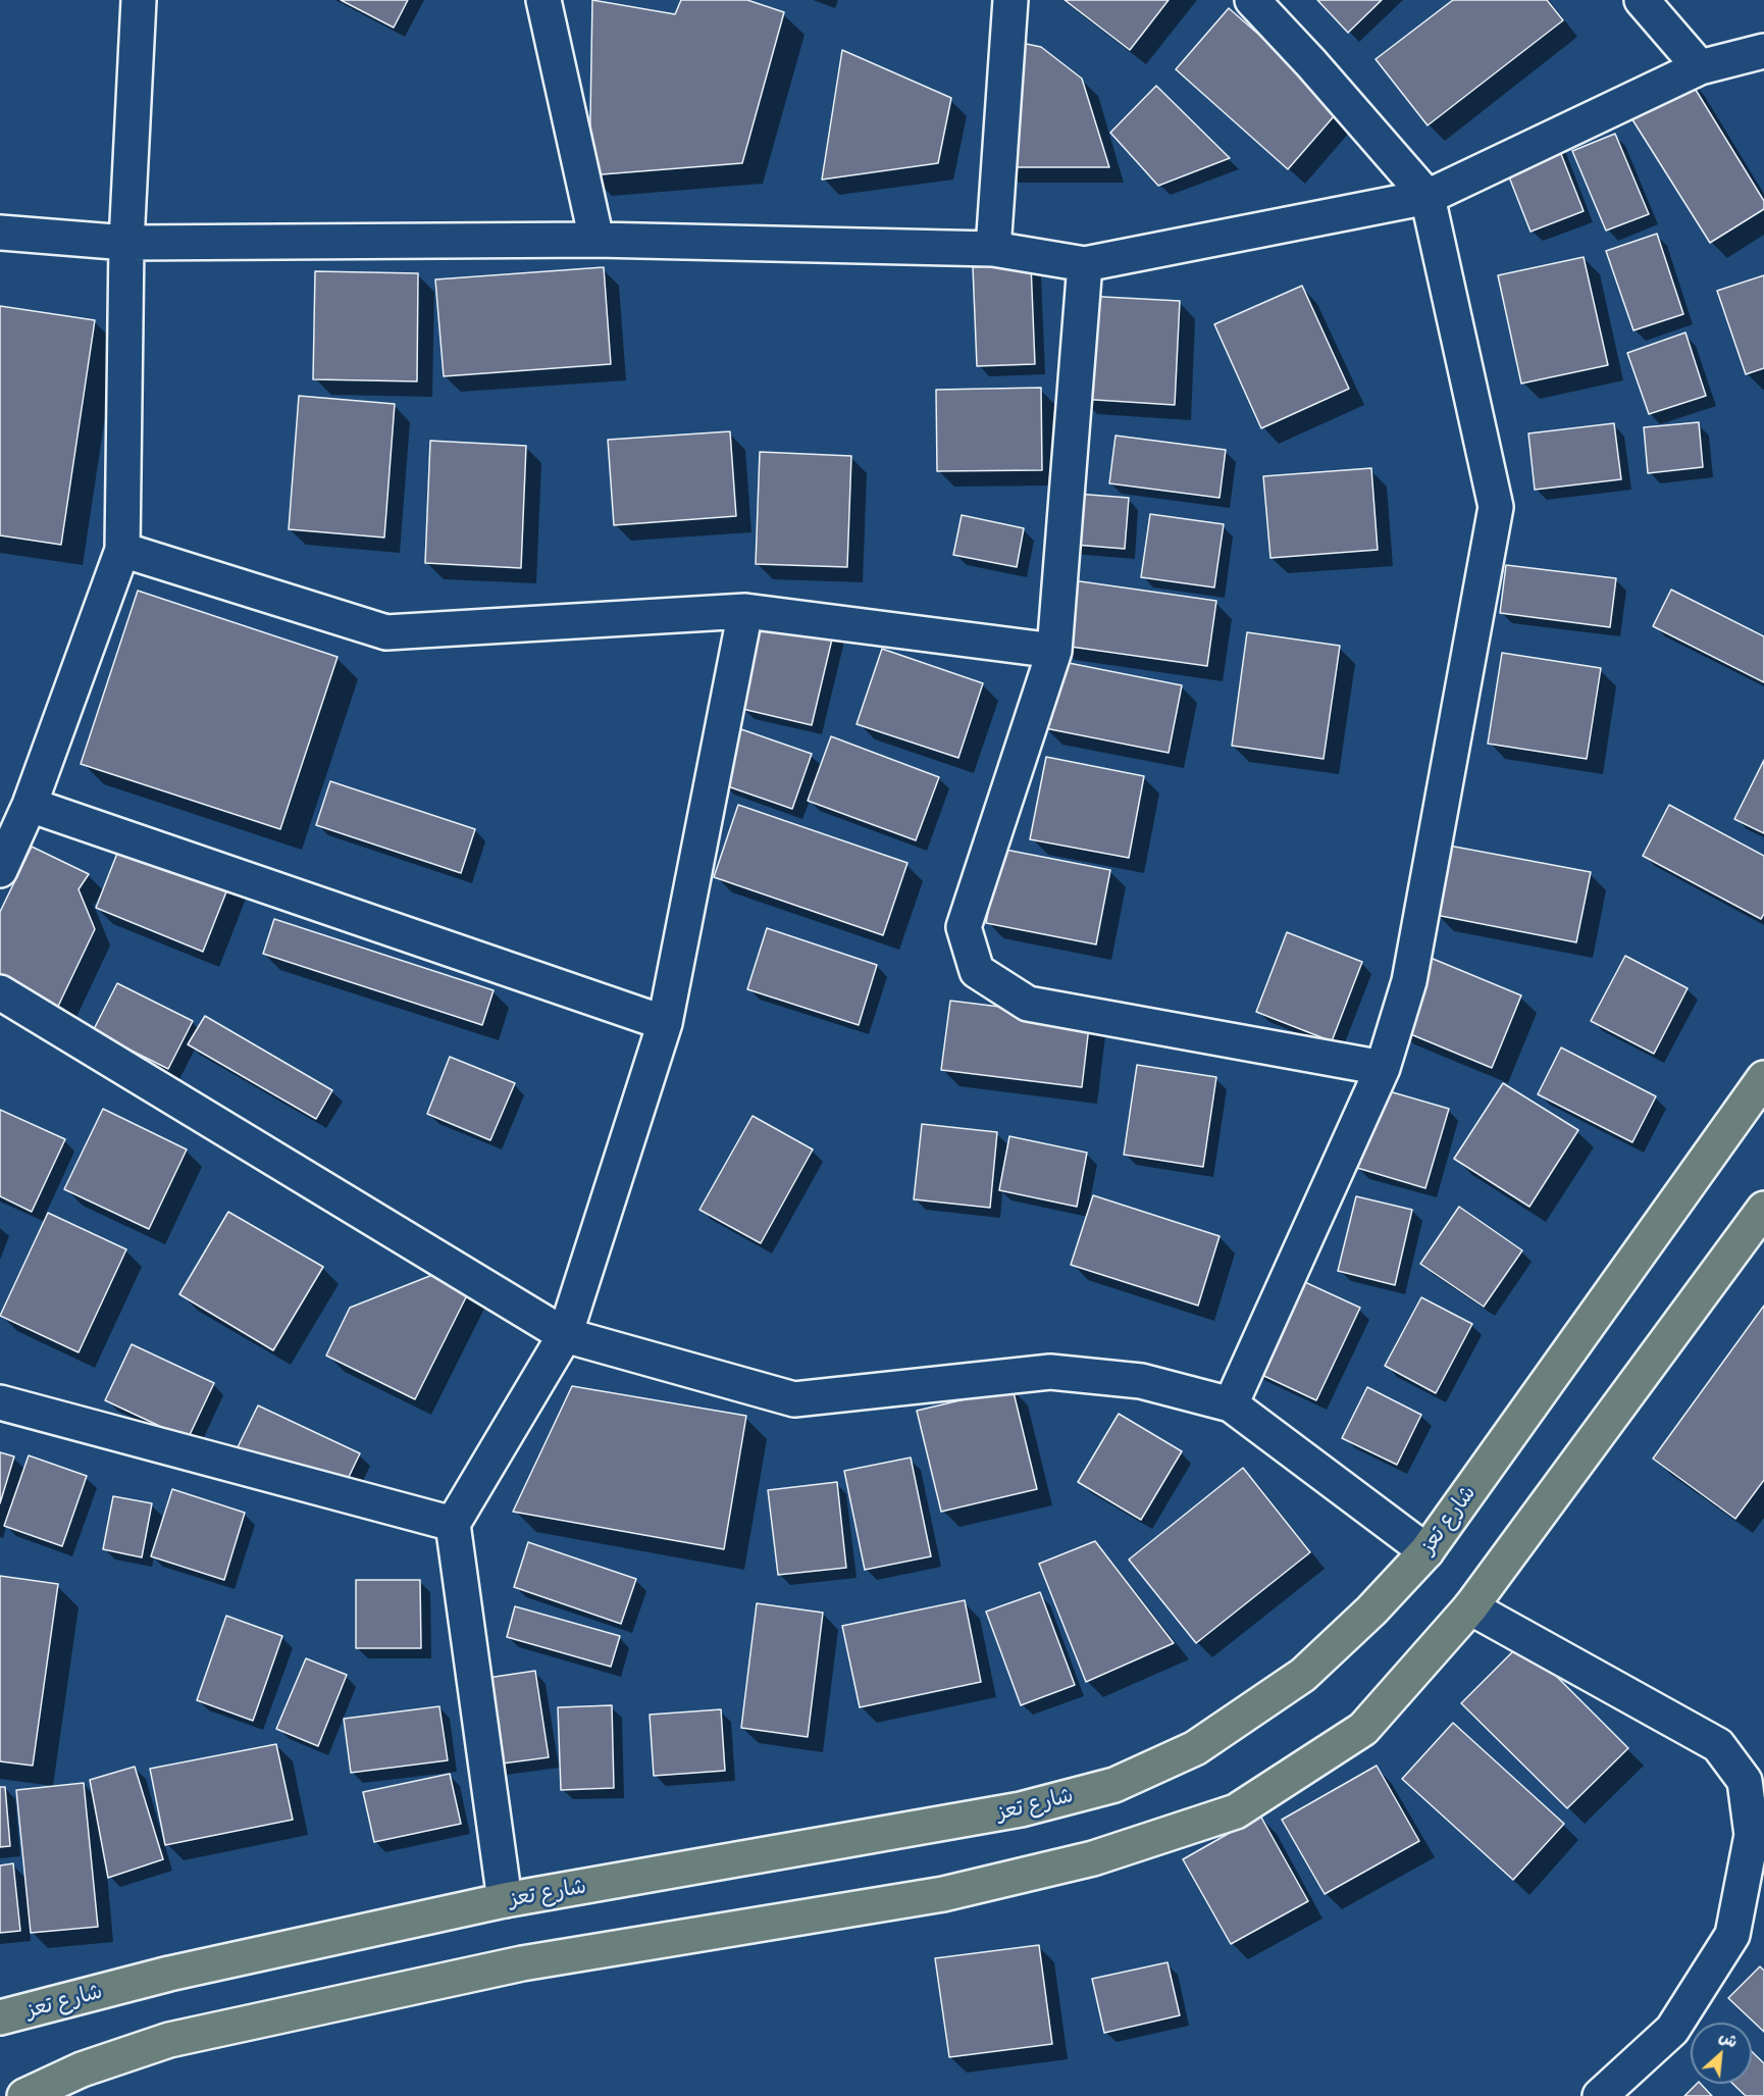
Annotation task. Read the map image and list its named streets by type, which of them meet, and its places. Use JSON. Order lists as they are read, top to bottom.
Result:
{
  "streets": {
    "main road": ["شارع تعز"]
  },
  "north": "top right"
}
